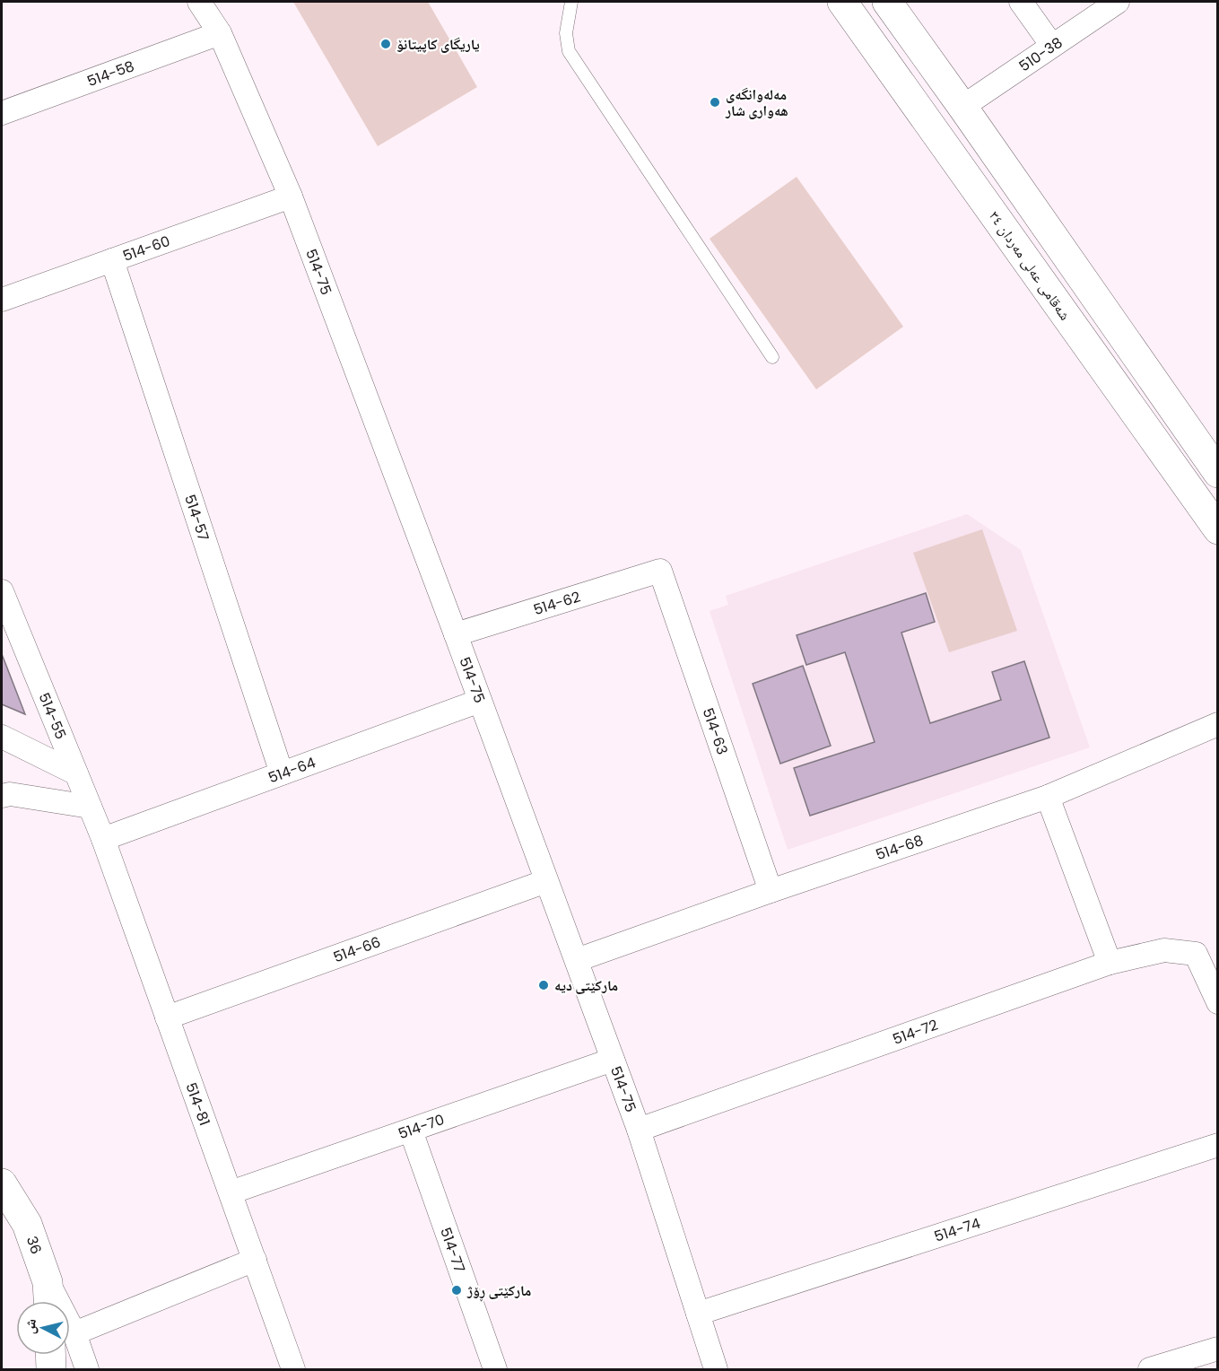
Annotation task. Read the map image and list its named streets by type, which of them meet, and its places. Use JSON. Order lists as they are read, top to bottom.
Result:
{
  "streets": {
    "main road": ["شەقامی عەلی مەردان ٣٤", "36"],
    "street": [
      "510-38",
      "514-58",
      "514-60",
      "514-75",
      "514-57",
      "514-62",
      "514-55",
      "514-63",
      "514-64",
      "514-68",
      "514-66",
      "514-72",
      "514-81",
      "514-70",
      "514-74",
      "514-77"
    ]
  },
  "crossings": [
    ["514-58", "514-75"],
    ["514-60", "514-75"],
    ["514-60", "514-57"],
    ["514-75", "514-62"],
    ["514-75", "514-64"],
    ["514-75", "514-68"],
    ["514-75", "514-66"],
    ["514-75", "514-72"],
    ["514-75", "514-70"],
    ["514-75", "514-74"],
    ["514-57", "514-64"],
    ["514-62", "514-63"],
    ["514-55", "514-64"],
    ["514-55", "514-81"],
    ["514-63", "514-68"],
    ["514-64", "514-81"],
    ["514-66", "514-81"],
    ["514-81", "514-70"],
    ["514-70", "514-77"]
  ],
  "places": [
    "یاریگای کاپیتانۆ",
    "مەلەوانگەی هەواری شار",
    "مارکێتی دیە",
    "مارکێتی ڕۆژ"
  ],
  "north": "left"
}
